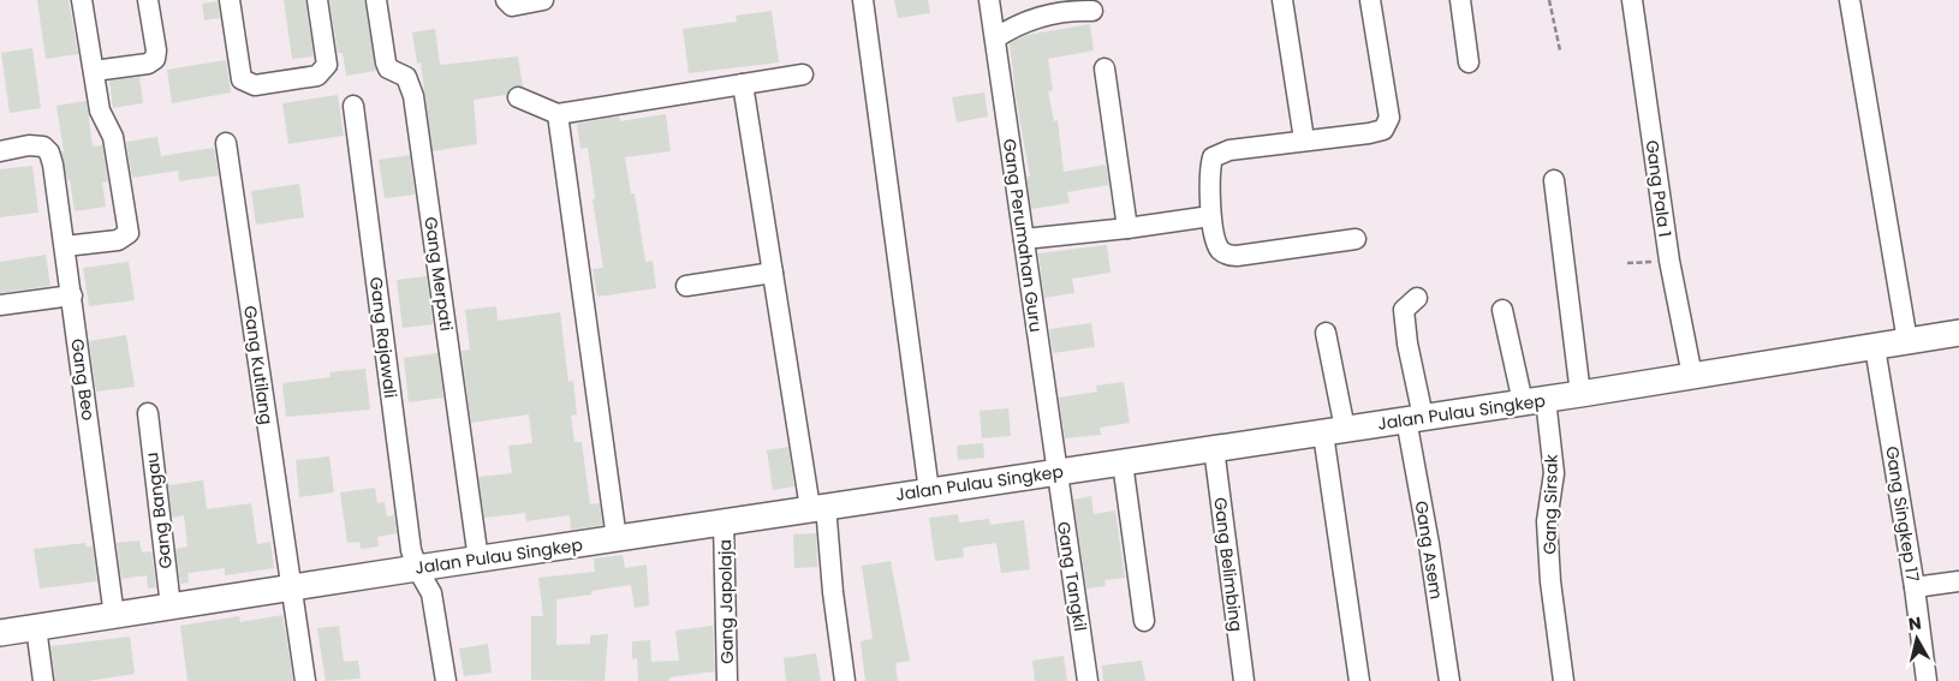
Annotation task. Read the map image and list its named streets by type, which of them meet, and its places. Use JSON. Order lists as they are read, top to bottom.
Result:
{
  "streets": {
    "street": [
      "Gang Pala 1",
      "Gang Perumahan Guru",
      "Gang Merpati",
      "Gang Rajawali",
      "Gang Kutilang",
      "Gang Beo",
      "Jalan Pulau Singkep",
      "Gang Sirsak",
      "Gang Bangau",
      "Gang Singkep 17",
      "Gang Asem",
      "Gang Belimbing",
      "Gang Tangkil",
      "Gang Japolaja"
    ]
  },
  "crossings": [
    ["Gang Pala 1", "Jalan Pulau Singkep"],
    ["Gang Perumahan Guru", "Jalan Pulau Singkep"],
    ["Gang Perumahan Guru", "Gang Tangkil"],
    ["Gang Merpati", "Jalan Pulau Singkep"],
    ["Gang Rajawali", "Jalan Pulau Singkep"],
    ["Gang Kutilang", "Jalan Pulau Singkep"],
    ["Gang Beo", "Jalan Pulau Singkep"],
    ["Jalan Pulau Singkep", "Gang Sirsak"],
    ["Jalan Pulau Singkep", "Gang Bangau"],
    ["Jalan Pulau Singkep", "Gang Singkep 17"],
    ["Jalan Pulau Singkep", "Gang Asem"],
    ["Jalan Pulau Singkep", "Gang Belimbing"],
    ["Jalan Pulau Singkep", "Gang Tangkil"],
    ["Jalan Pulau Singkep", "Gang Japolaja"]
  ],
  "north": "top"
}
